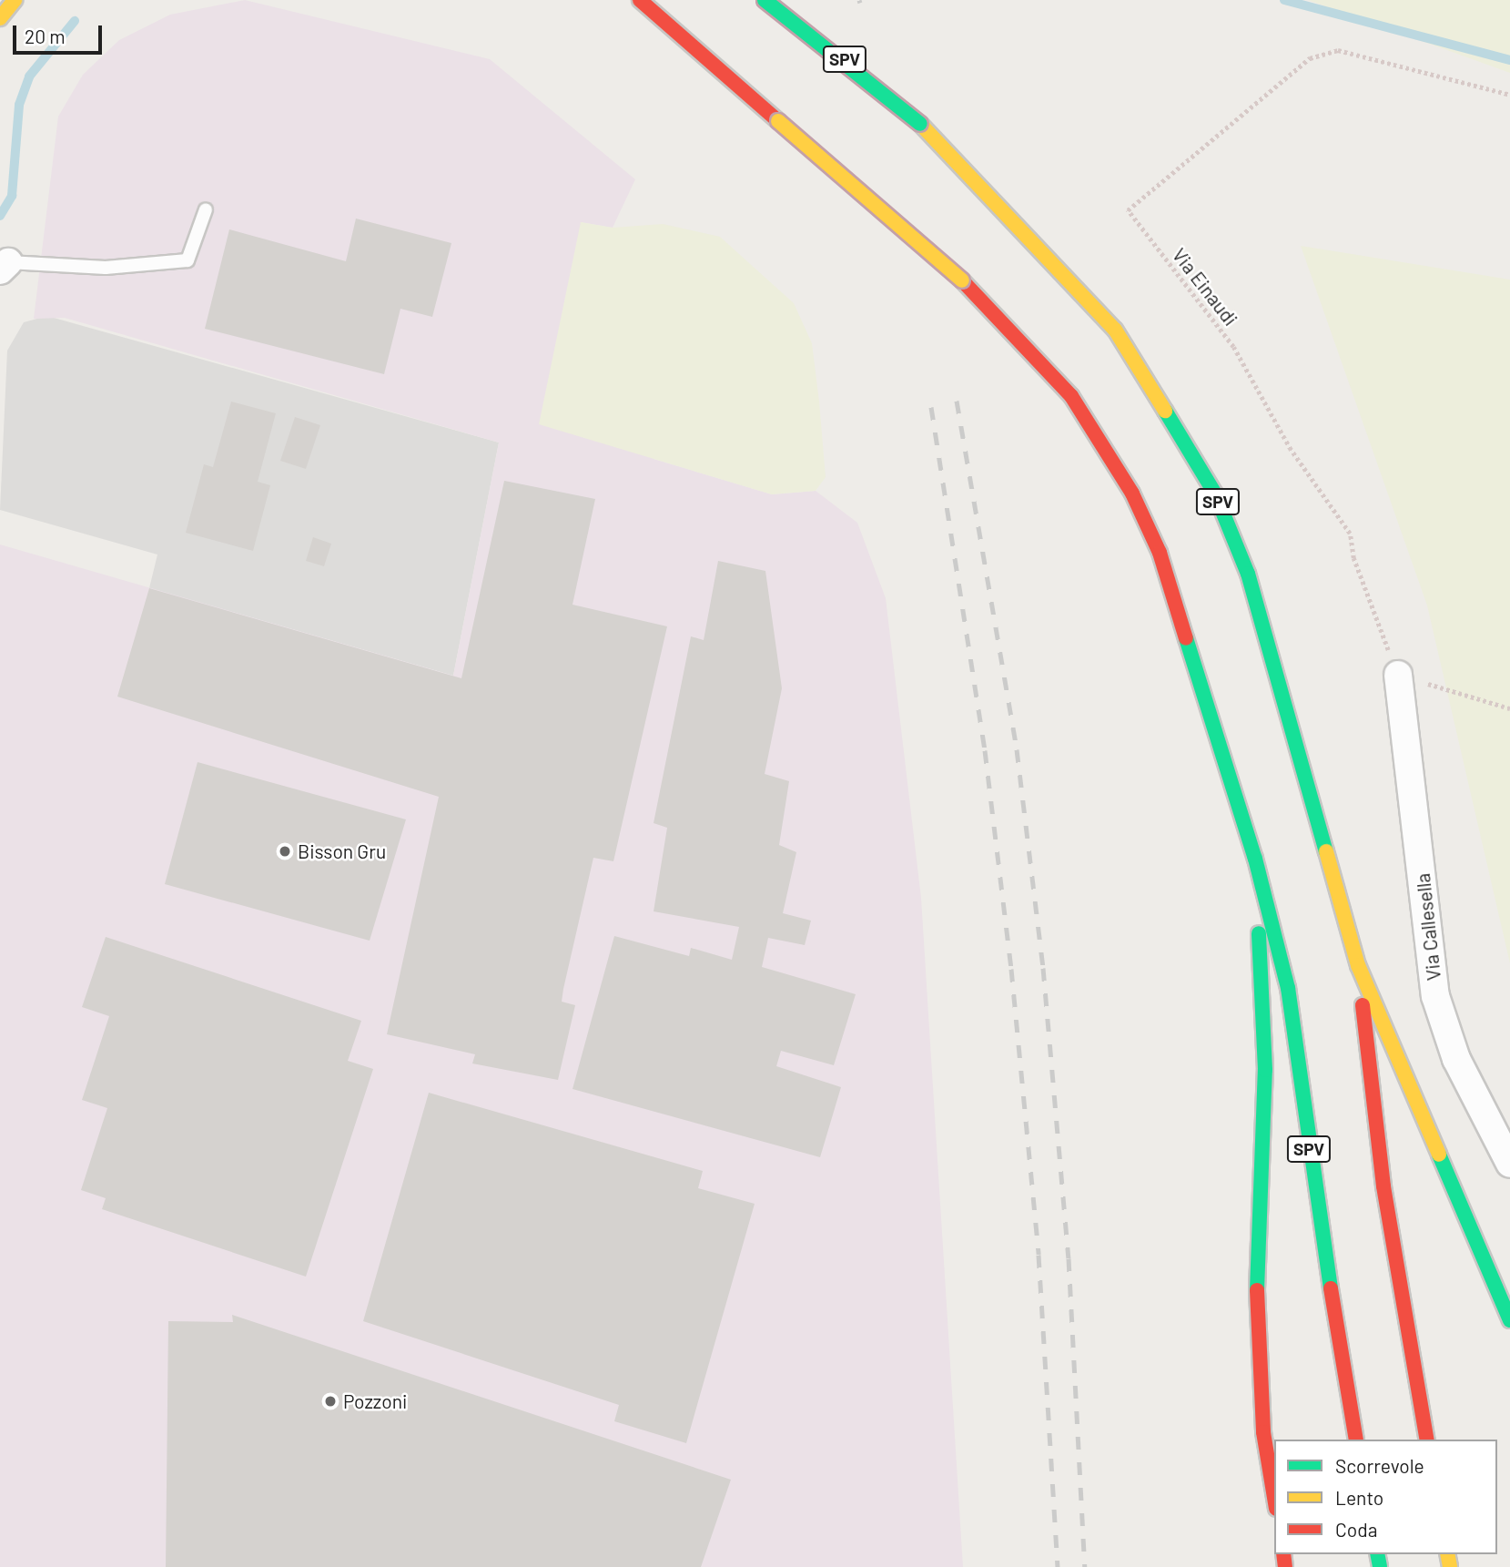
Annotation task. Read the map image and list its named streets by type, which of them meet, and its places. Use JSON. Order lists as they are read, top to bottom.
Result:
{
  "streets": {
    "highway": ["SPV"],
    "street": ["Via Callesella"],
    "path": ["Via Einaudi"]
  },
  "crossings": [
    ["Via Einaudi", "Via Callesella"]
  ],
  "places": ["Bisson Gru", "Pozzoni"],
  "legend": ["Scorrevole", "Lento", "Coda"],
  "scale_bar": "20 m"
}
